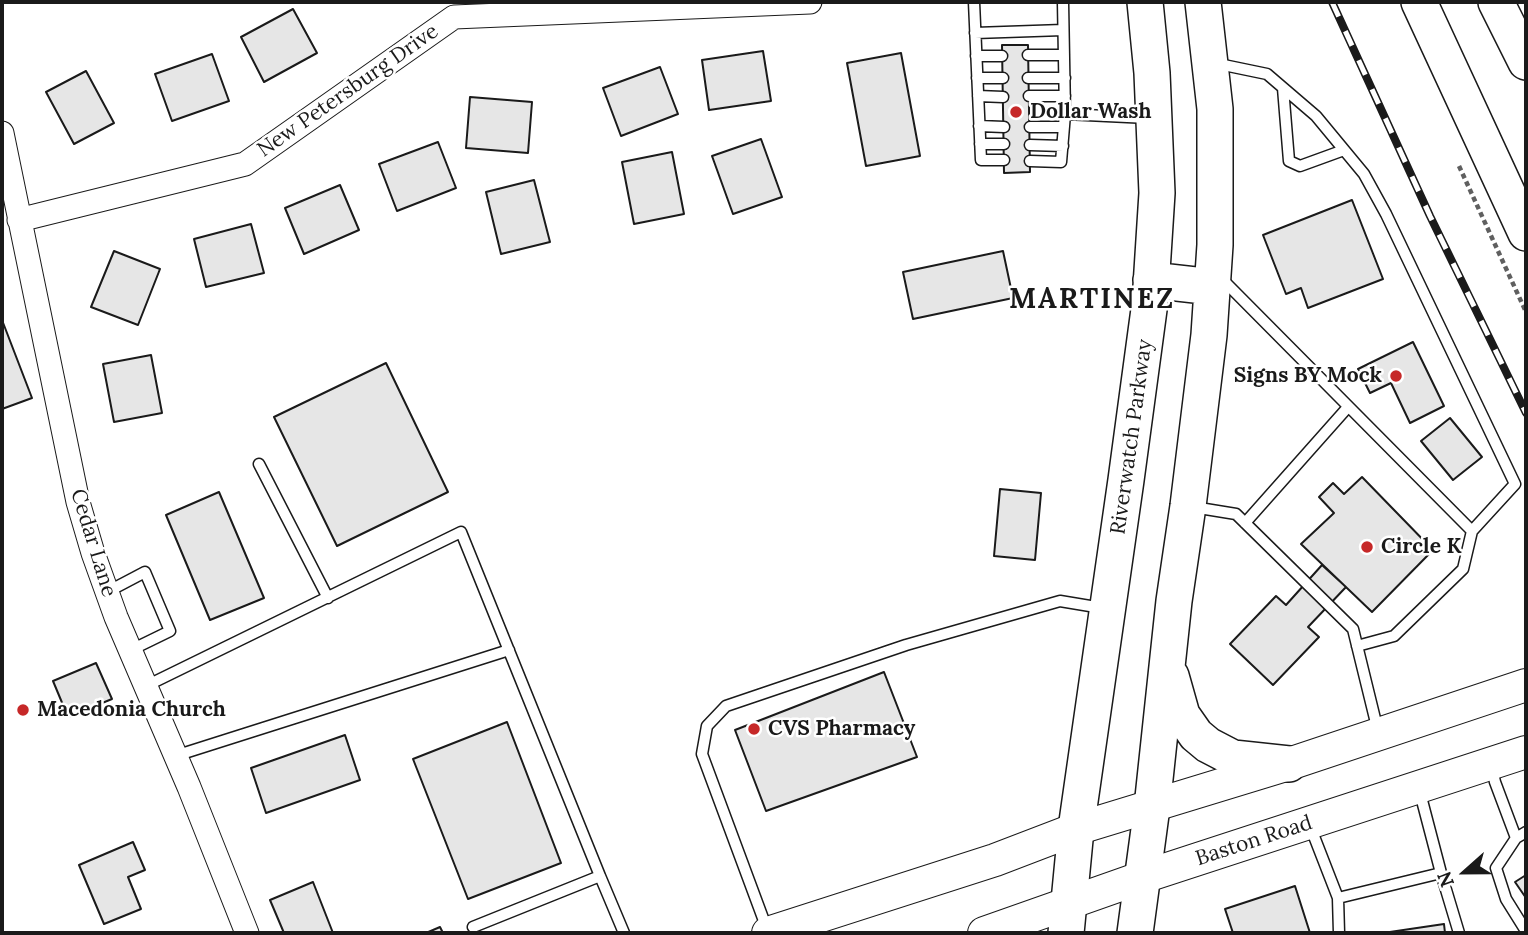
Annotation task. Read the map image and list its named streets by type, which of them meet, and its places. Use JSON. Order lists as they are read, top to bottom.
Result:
{
  "streets": {
    "main road": ["Riverwatch Parkway", "Baston Road"],
    "street": ["New Petersburg Drive", "Cedar Lane"]
  },
  "crossings": [
    ["New Petersburg Drive", "Cedar Lane"],
    ["Riverwatch Parkway", "Baston Road"]
  ],
  "districts": ["MARTINEZ"],
  "places": [
    "Dollar Wash",
    "Signs BY Mock",
    "Circle K",
    "Macedonia Church",
    "CVS Pharmacy"
  ],
  "north": "left"
}
